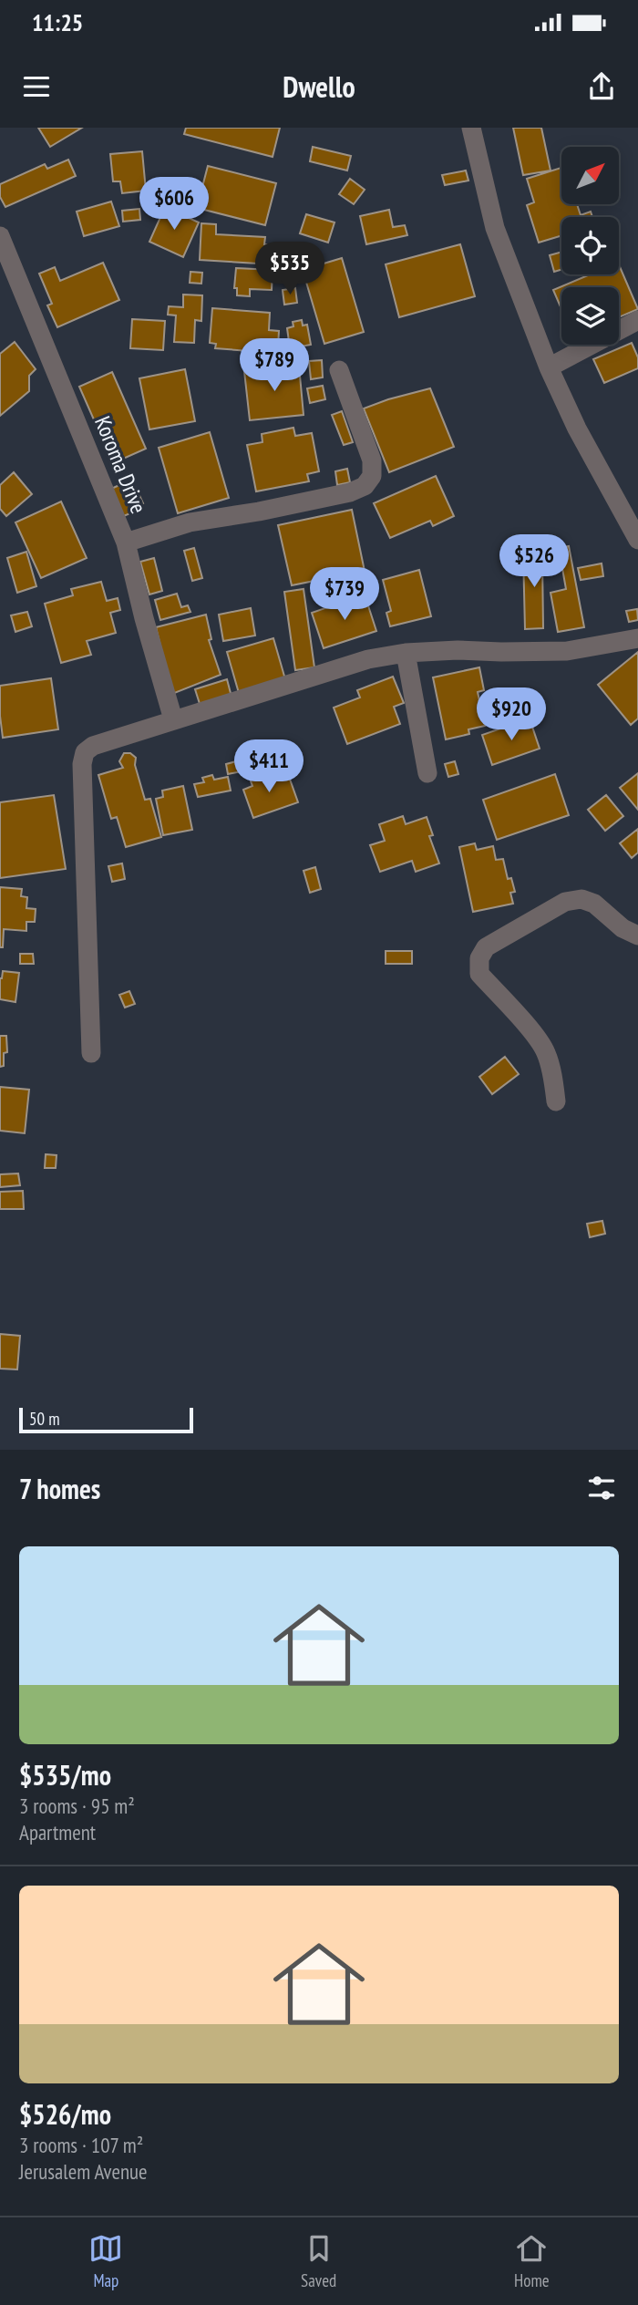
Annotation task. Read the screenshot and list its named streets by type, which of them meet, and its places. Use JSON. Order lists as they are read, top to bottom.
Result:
{
  "streets": {
    "street": ["Koroma Drive"]
  },
  "scale_bar": "50 m",
  "north": "top right",
  "page": {
    "status": "11:25",
    "header": "Dwello",
    "price": [
      "$606",
      "$535",
      "$789",
      "$526",
      "$739",
      "$920",
      "$411"
    ],
    "scale": "50 m",
    "heading": "7 homes",
    "list": [
      {
        "name": "$535/mo",
        "note": "3 rooms · 95 m² · Apartment"
      },
      {
        "name": "$526/mo",
        "note": "3 rooms · 107 m² · Jerusalem Avenue"
      }
    ],
    "tabs": ["Map", "Saved", "Home"]
  }
}
